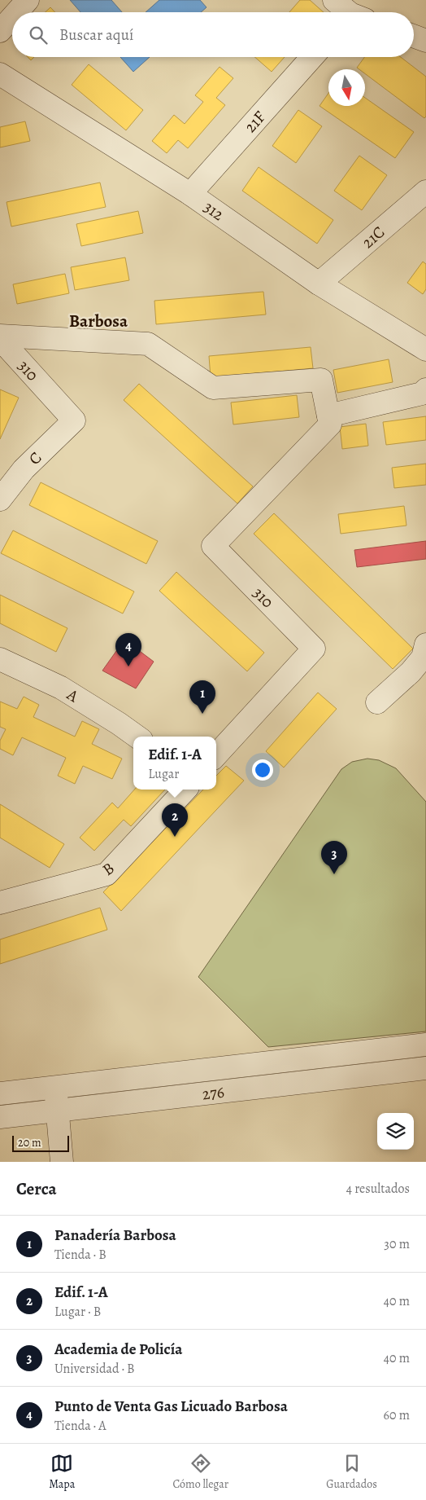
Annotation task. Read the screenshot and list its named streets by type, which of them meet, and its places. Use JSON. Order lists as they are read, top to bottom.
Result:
{
  "streets": {
    "street": [
      "21F",
      "312",
      "21C",
      "310",
      "C",
      "A",
      "B",
      "276"
    ]
  },
  "crossings": [
    ["21F", "312"],
    ["312", "21C"],
    ["310", "C"]
  ],
  "districts": ["Barbosa"],
  "scale_bar": "20 m",
  "north": "bottom",
  "page": {
    "search": "Buscar aquí",
    "pins": [
      "4",
      "1",
      "2",
      "3"
    ],
    "popup": ["Edif. 1-A", "Lugar"],
    "scale": "20 m",
    "heading": ["Cerca", "4 resultados"],
    "list": [
      {
        "mark": "1",
        "name": "Panadería Barbosa",
        "note": "Tienda · B",
        "value": "30 m"
      },
      {
        "mark": "2",
        "name": "Edif. 1-A",
        "note": "Lugar · B",
        "value": "40 m"
      },
      {
        "mark": "3",
        "name": "Academia de Policía",
        "note": "Universidad · B",
        "value": "40 m"
      },
      {
        "mark": "4",
        "name": "Punto de Venta Gas Licuado Barbosa",
        "note": "Tienda · A",
        "value": "60 m"
      }
    ],
    "nav": ["Mapa", "Cómo llegar", "Guardados"]
  }
}
